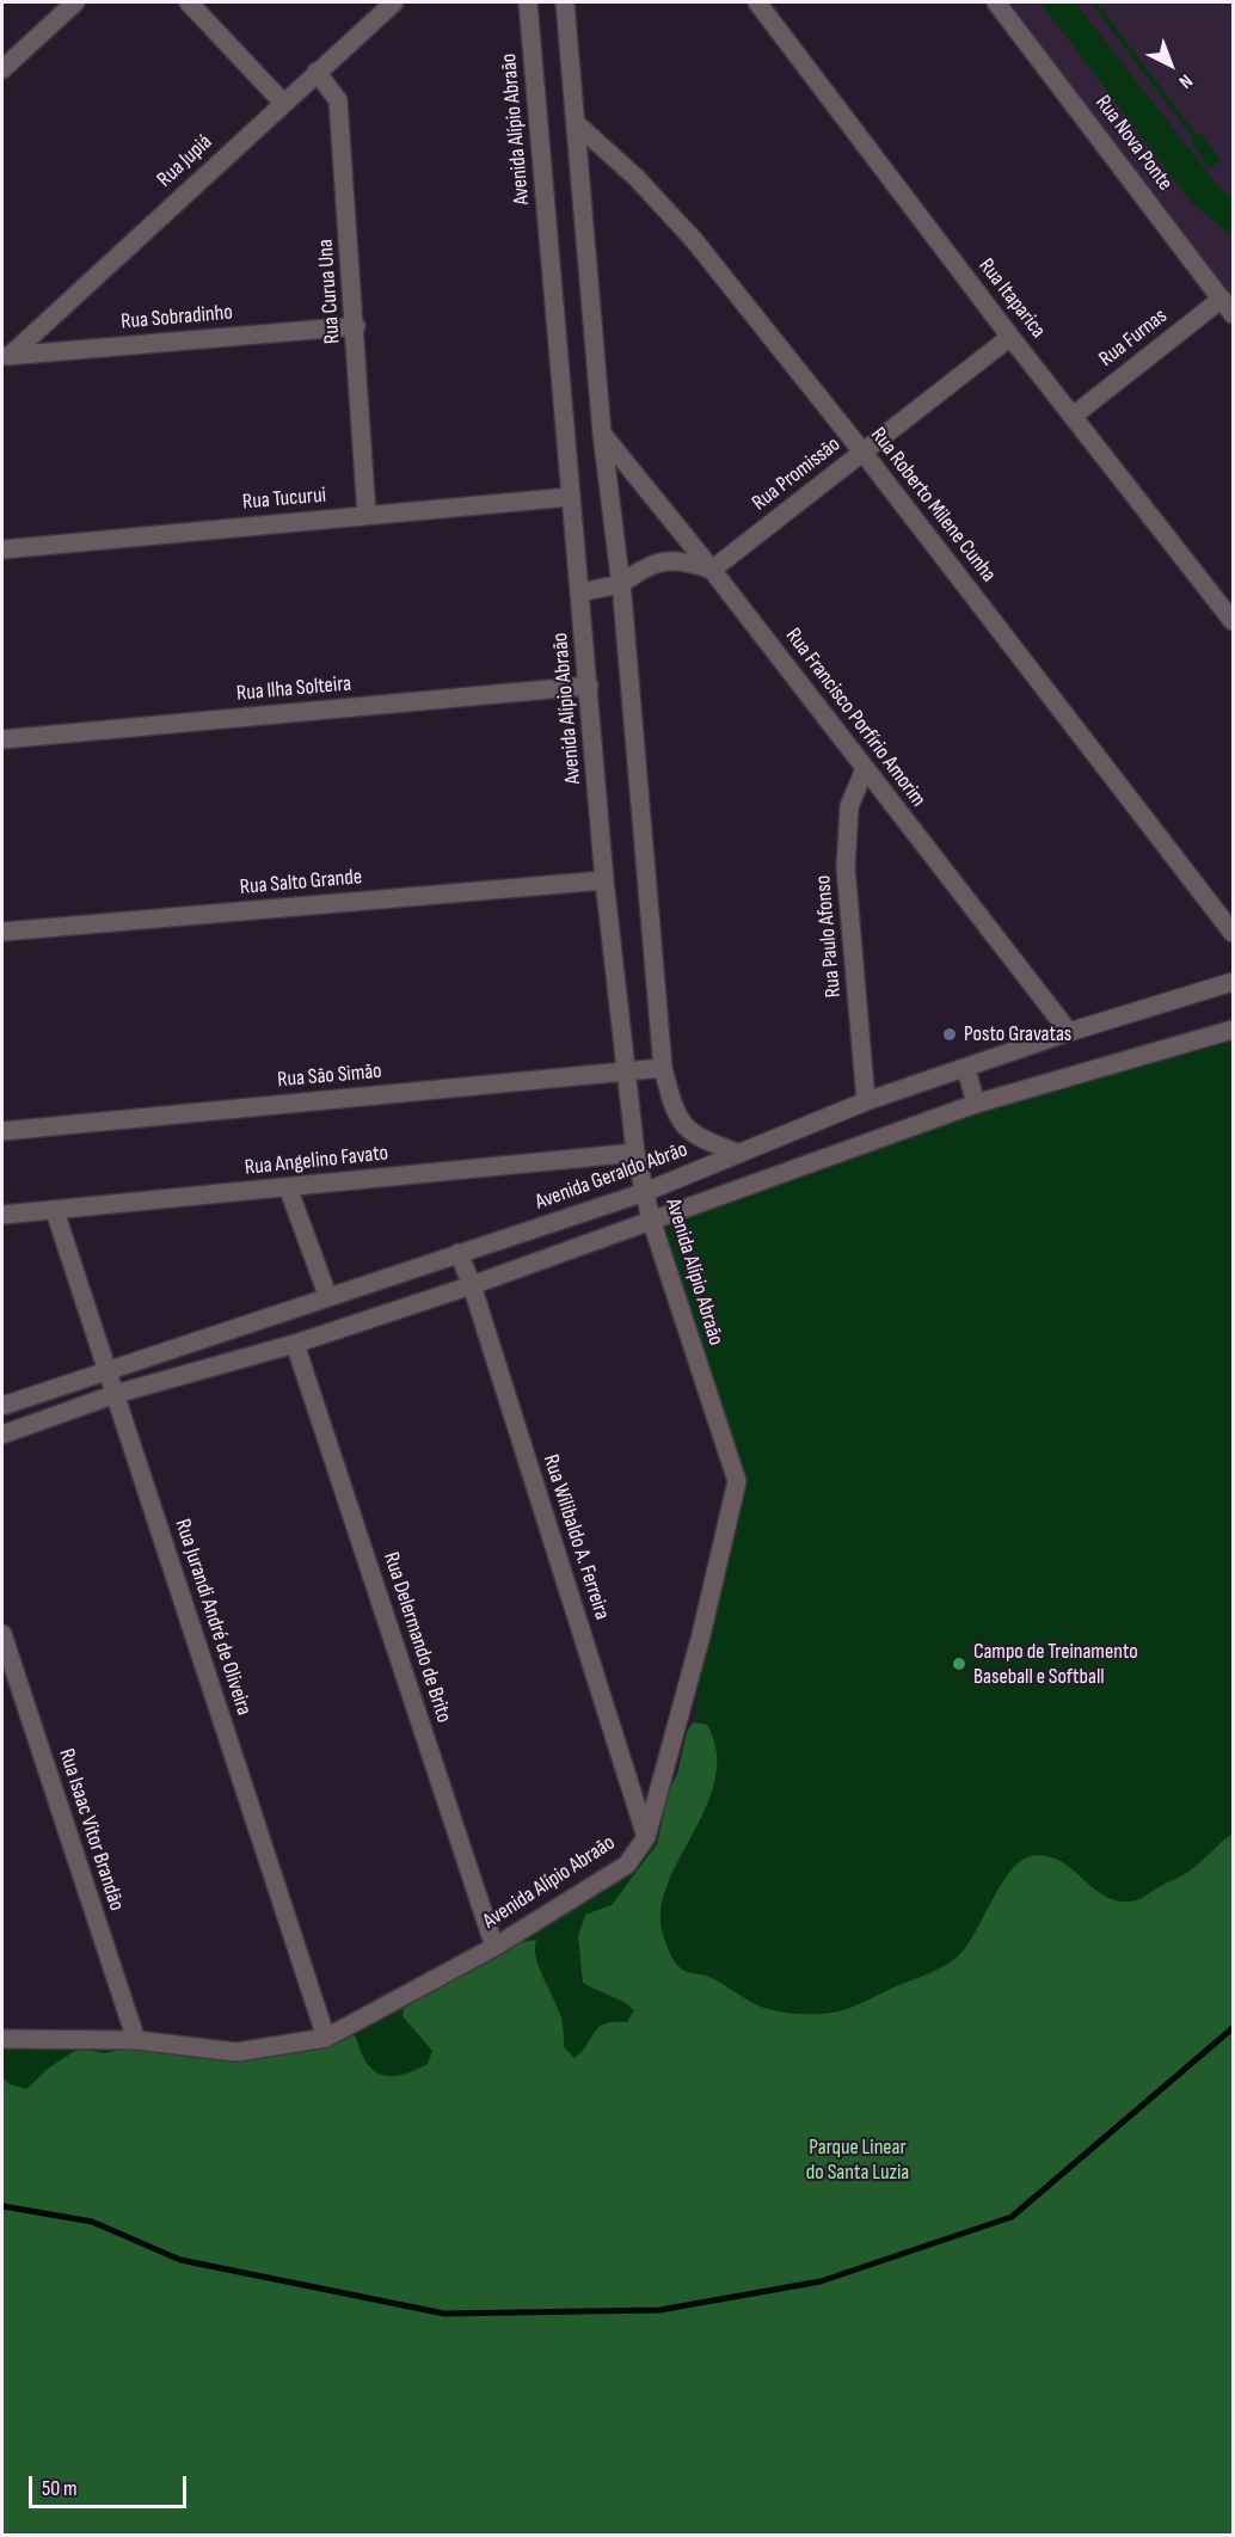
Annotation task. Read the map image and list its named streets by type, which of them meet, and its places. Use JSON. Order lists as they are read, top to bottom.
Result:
{
  "streets": {
    "street": [
      "Avenida Alípio Abraão",
      "Rua Nova Ponte",
      "Rua Jupiá",
      "Rua Curua Una",
      "Rua Itaparica",
      "Rua Sobradinho",
      "Rua Furnas",
      "Rua Promissão",
      "Rua Tucurui",
      "Rua Roberto Milene Cunha",
      "Rua Ilha Solteira",
      "Rua Francisco Porfírio Amorim",
      "Rua Salto Grande",
      "Rua Paulo Afonso",
      "Rua São Simão",
      "Rua Angelino Favato",
      "Avenida Geraldo Abrão",
      "Rua Wilibaldo A. Ferreira",
      "Rua Jurandi André de Oliveira",
      "Rua Delermando de Brito",
      "Rua Isaac Vitor Brandão"
    ]
  },
  "crossings": [
    ["Avenida Alípio Abraão", "Rua Tucurui"],
    ["Avenida Alípio Abraão", "Rua Ilha Solteira"],
    ["Avenida Alípio Abraão", "Rua Salto Grande"],
    ["Avenida Alípio Abraão", "Rua São Simão"],
    ["Avenida Alípio Abraão", "Rua Angelino Favato"],
    ["Avenida Alípio Abraão", "Avenida Geraldo Abrão"],
    ["Avenida Alípio Abraão", "Rua Wilibaldo A. Ferreira"],
    ["Avenida Alípio Abraão", "Rua Jurandi André de Oliveira"],
    ["Avenida Alípio Abraão", "Rua Delermando de Brito"],
    ["Avenida Alípio Abraão", "Rua Isaac Vitor Brandão"],
    ["Rua Nova Ponte", "Rua Furnas"],
    ["Rua Jupiá", "Rua Curua Una"],
    ["Rua Jupiá", "Rua Sobradinho"],
    ["Rua Curua Una", "Rua Sobradinho"],
    ["Rua Curua Una", "Rua Tucurui"],
    ["Rua Itaparica", "Rua Furnas"],
    ["Rua Itaparica", "Rua Promissão"],
    ["Rua Promissão", "Rua Roberto Milene Cunha"],
    ["Rua Promissão", "Rua Francisco Porfírio Amorim"],
    ["Rua Francisco Porfírio Amorim", "Rua Paulo Afonso"],
    ["Rua Francisco Porfírio Amorim", "Avenida Geraldo Abrão"],
    ["Rua Paulo Afonso", "Avenida Geraldo Abrão"],
    ["Rua Angelino Favato", "Rua Jurandi André de Oliveira"],
    ["Avenida Geraldo Abrão", "Rua Wilibaldo A. Ferreira"],
    ["Avenida Geraldo Abrão", "Rua Jurandi André de Oliveira"]
  ],
  "parks": ["Parque Linear do Santa Luzia"],
  "places": ["Posto Gravatas", "Campo de Treinamento Baseball e Softball"],
  "scale_bar": "50 m",
  "north": "bottom right"
}
